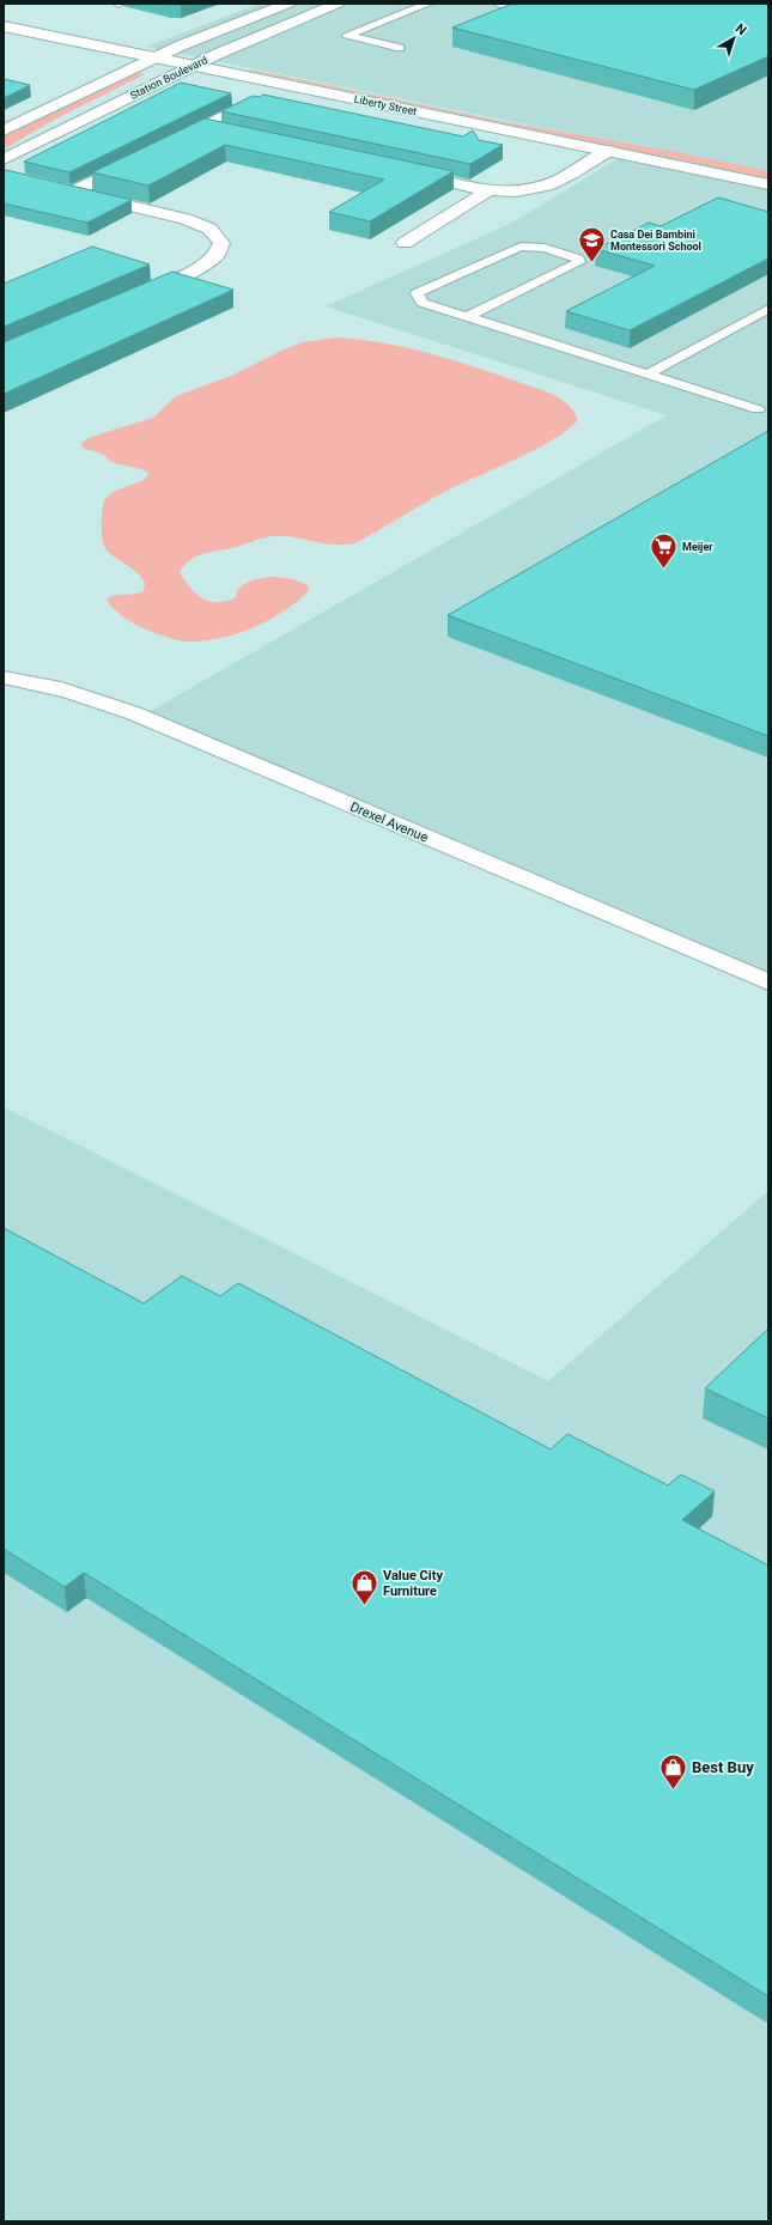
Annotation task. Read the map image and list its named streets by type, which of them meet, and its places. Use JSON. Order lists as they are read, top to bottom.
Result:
{
  "streets": {
    "street": ["Station Boulevard", "Liberty Street", "Drexel Avenue"]
  },
  "crossings": [
    ["Station Boulevard", "Liberty Street"]
  ],
  "places": {
    "school or university": ["Casa Dei Bambini Montessori School"],
    "supermarket": ["Meijer"],
    "shop": ["Value City Furniture", "Best Buy"]
  },
  "north": "top right"
}
